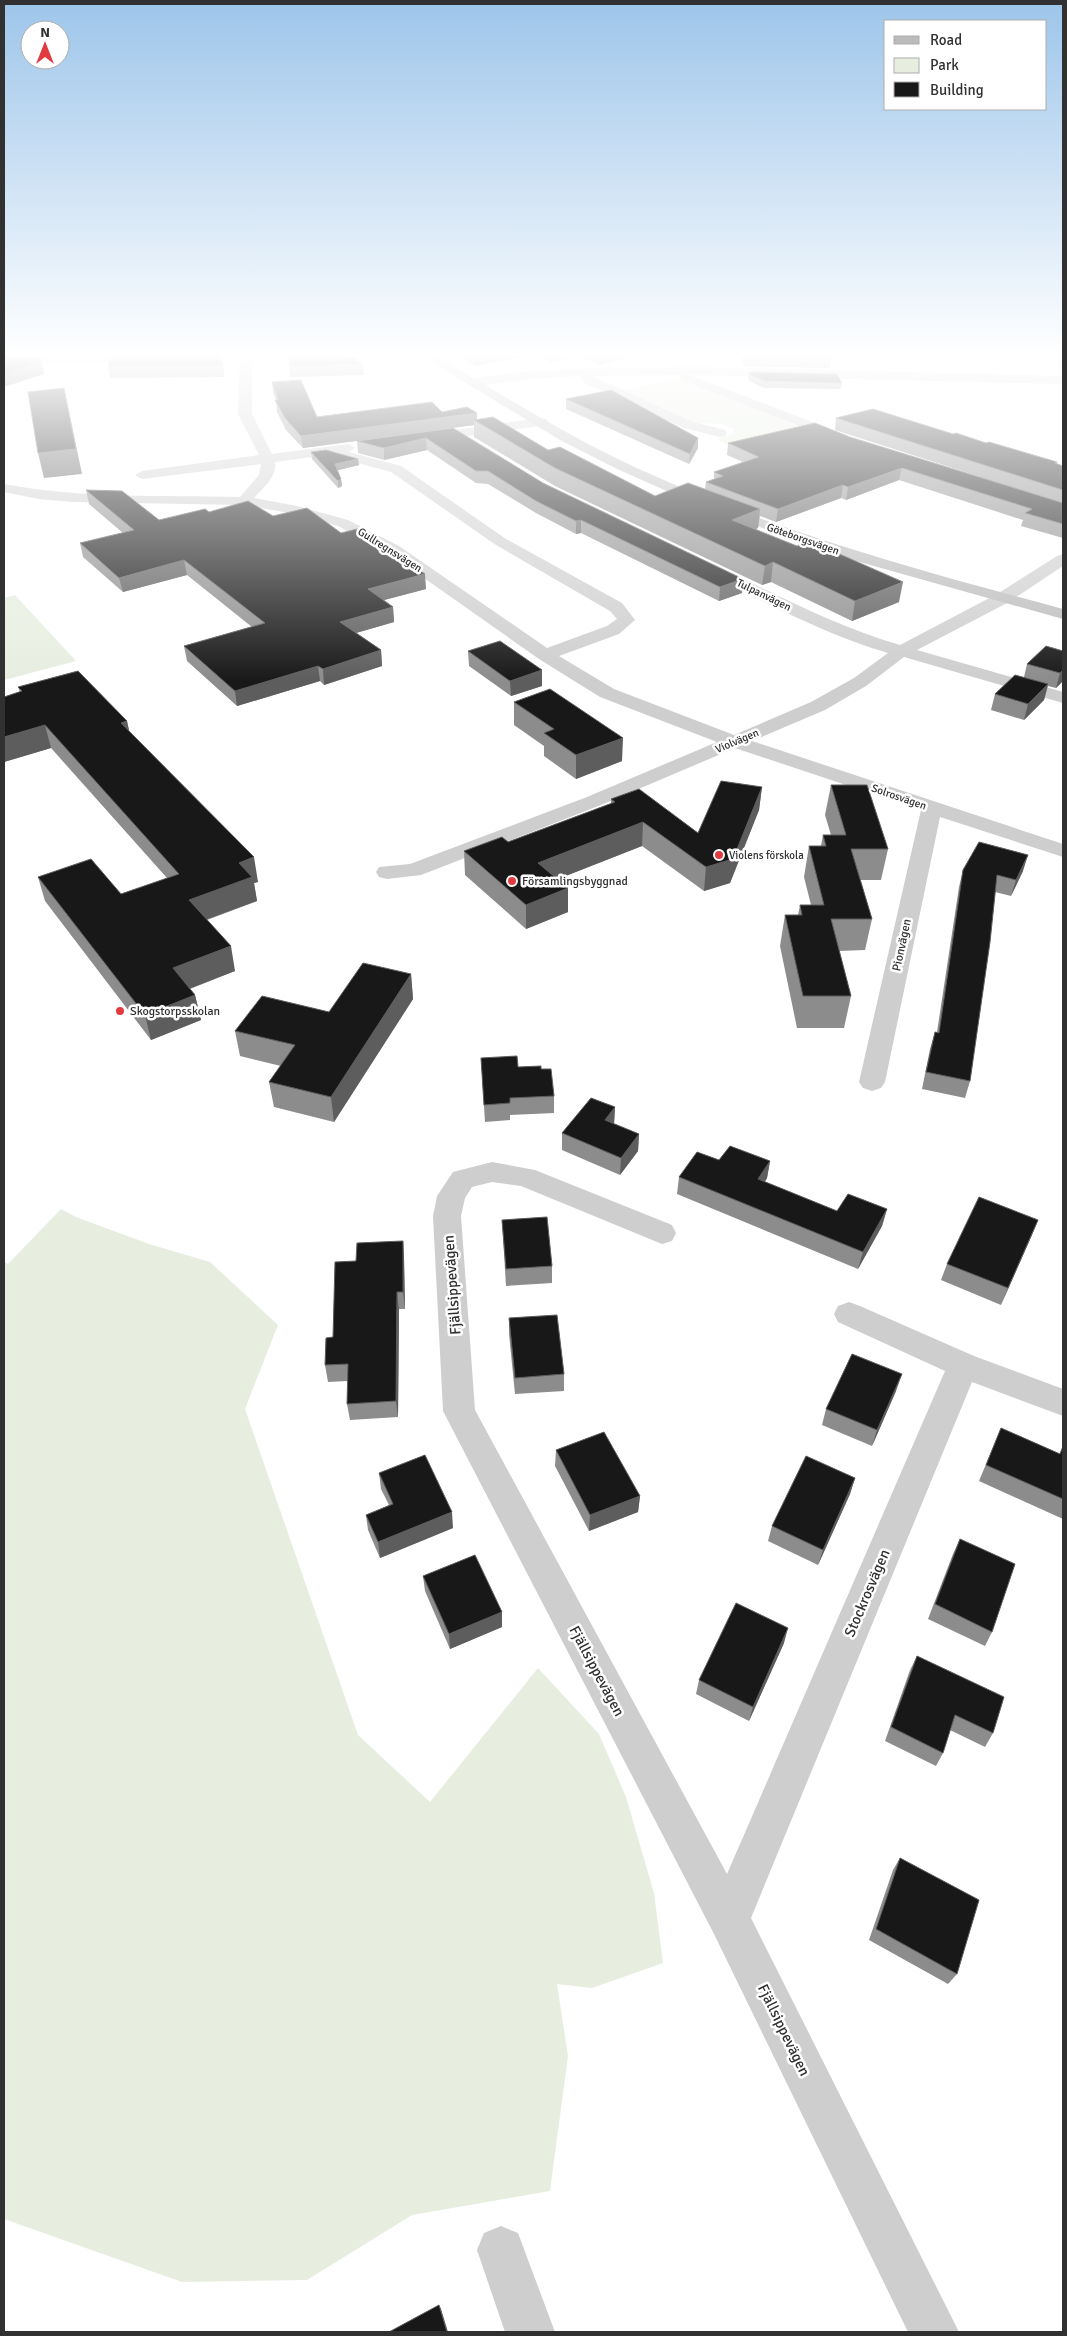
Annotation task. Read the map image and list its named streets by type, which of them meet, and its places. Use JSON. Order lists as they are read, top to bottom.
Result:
{
  "streets": {
    "street": [
      "Göteborgsvägen",
      "Gullregnsvägen",
      "Tulpanvägen",
      "Violvägen",
      "Solrosvägen",
      "Pionvägen",
      "Fjällsippevägen",
      "Stockrosvägen"
    ]
  },
  "crossings": [
    ["Göteborgsvägen", "Violvägen"],
    ["Gullregnsvägen", "Violvägen"],
    ["Gullregnsvägen", "Solrosvägen"],
    ["Tulpanvägen", "Violvägen"],
    ["Violvägen", "Solrosvägen"],
    ["Solrosvägen", "Pionvägen"],
    ["Fjällsippevägen", "Stockrosvägen"]
  ],
  "places": ["Violens förskola", "Församlingsbyggnad", "Skogstorpsskolan"],
  "legend": ["Road", "Park", "Building"],
  "north": "top"
}
